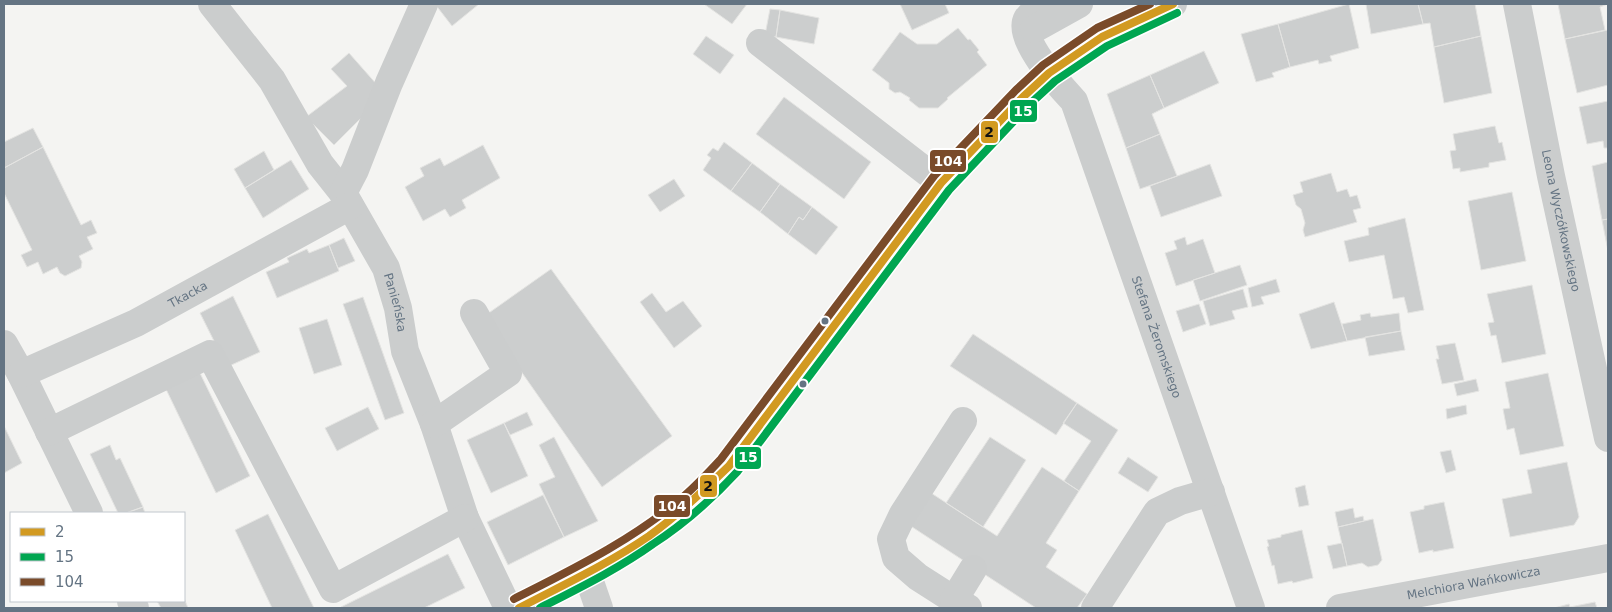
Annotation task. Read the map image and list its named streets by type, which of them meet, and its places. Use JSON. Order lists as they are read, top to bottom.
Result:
{
  "streets": {
    "street": [
      "Leona Wyczółkowskiego",
      "Tkacka",
      "Panieńska",
      "Stefana Żeromskiego",
      "Melchiora Wańkowicza"
    ]
  },
  "crossings": [
    ["Tkacka", "Panieńska"]
  ],
  "lines": ["transit line 2", "transit line 104", "transit line 15"],
  "legend": ["2", "15", "104"]
}
